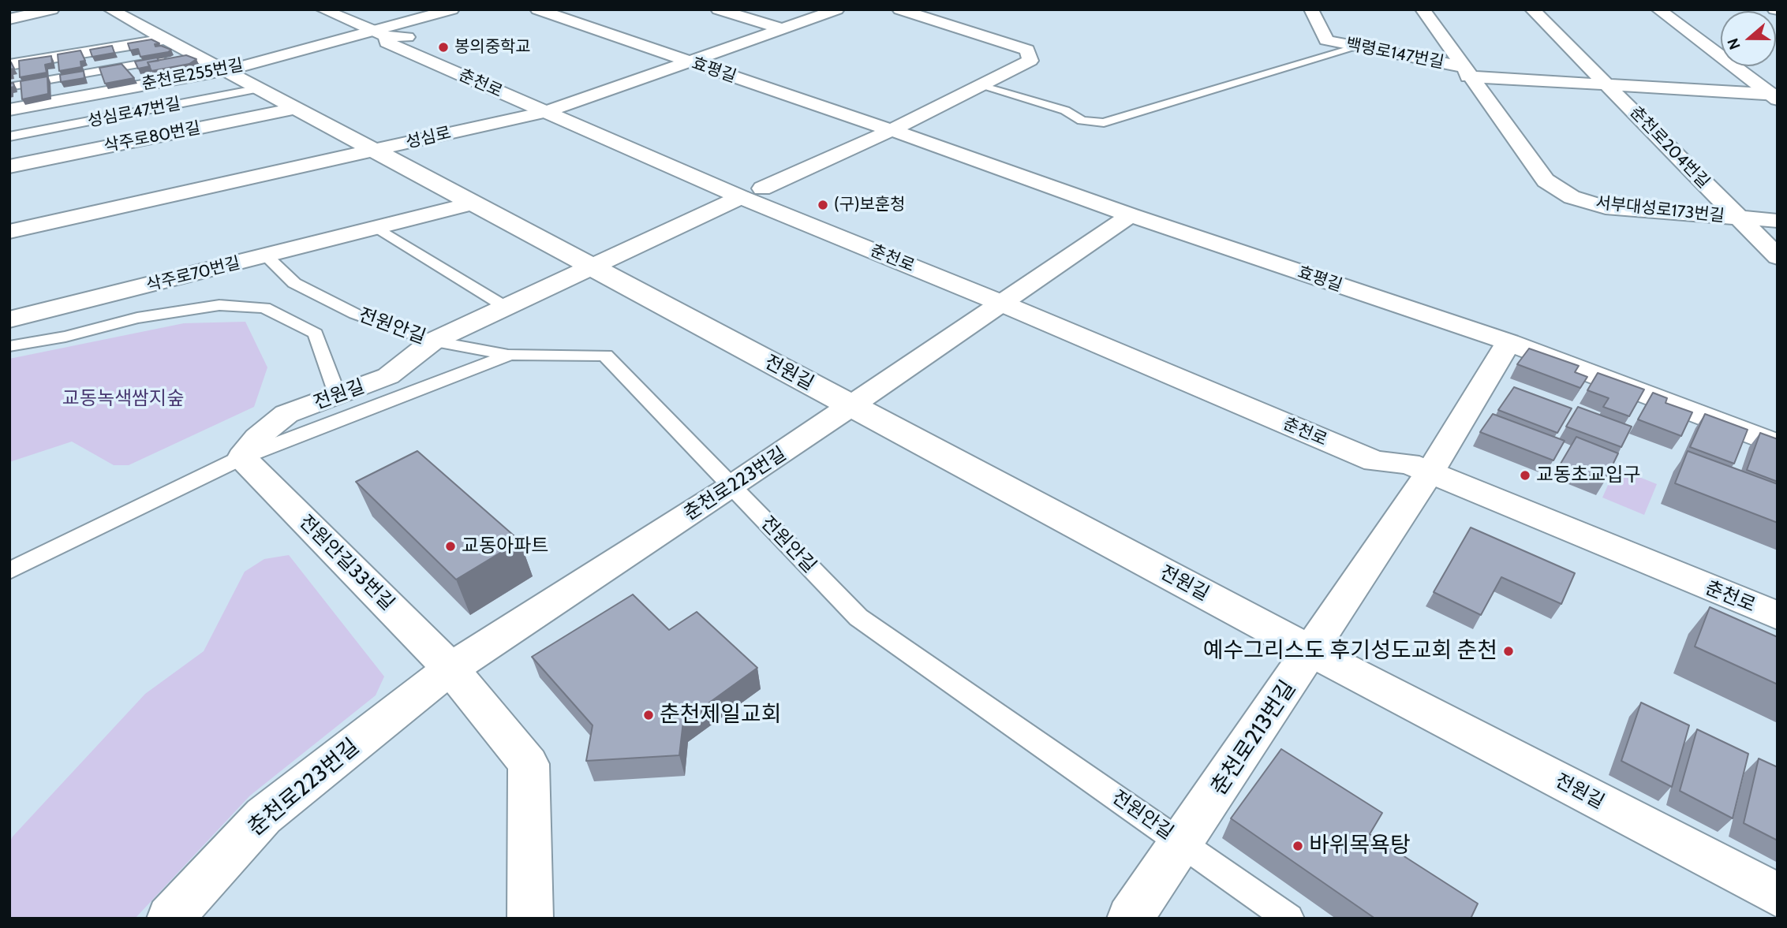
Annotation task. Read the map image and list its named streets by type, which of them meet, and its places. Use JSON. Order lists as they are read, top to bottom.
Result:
{
  "streets": {
    "street": [
      "백령로147번길",
      "효평길",
      "춘천로255번길",
      "춘천로",
      "삭주로80번길",
      "성심로",
      "춘천로204번길",
      "서부대성로173번길",
      "삭주로70번길",
      "전원길",
      "춘천로223번길",
      "전원안길33번길",
      "춘천로213번길"
    ],
    "lane": ["성심로47번길", "전원안길"]
  },
  "crossings": [
    ["백령로147번길", "서부대성로173번길"],
    ["효평길", "성심로"],
    ["춘천로255번길", "춘천로"],
    ["춘천로", "성심로"],
    ["춘천로", "전원길"],
    ["춘천로", "춘천로223번길"],
    ["춘천로", "춘천로213번길"],
    ["성심로", "전원길"],
    ["춘천로204번길", "서부대성로173번길"],
    ["삭주로70번길", "전원안길"],
    ["삭주로70번길", "전원길"],
    ["전원안길", "전원길"],
    ["전원안길", "춘천로223번길"],
    ["전원안길", "춘천로213번길"],
    ["전원길", "춘천로223번길"],
    ["전원길", "전원안길33번길"],
    ["전원길", "춘천로213번길"],
    ["춘천로223번길", "전원안길33번길"]
  ],
  "parks": ["교동녹색쌈지숲"],
  "places": [
    "봉의중학교",
    "(구)보훈청",
    "교동초교입구",
    "교동아파트",
    "예수그리스도 후기성도교회 춘천",
    "춘천제일교회",
    "바위목욕탕"
  ],
  "north": "left"
}
